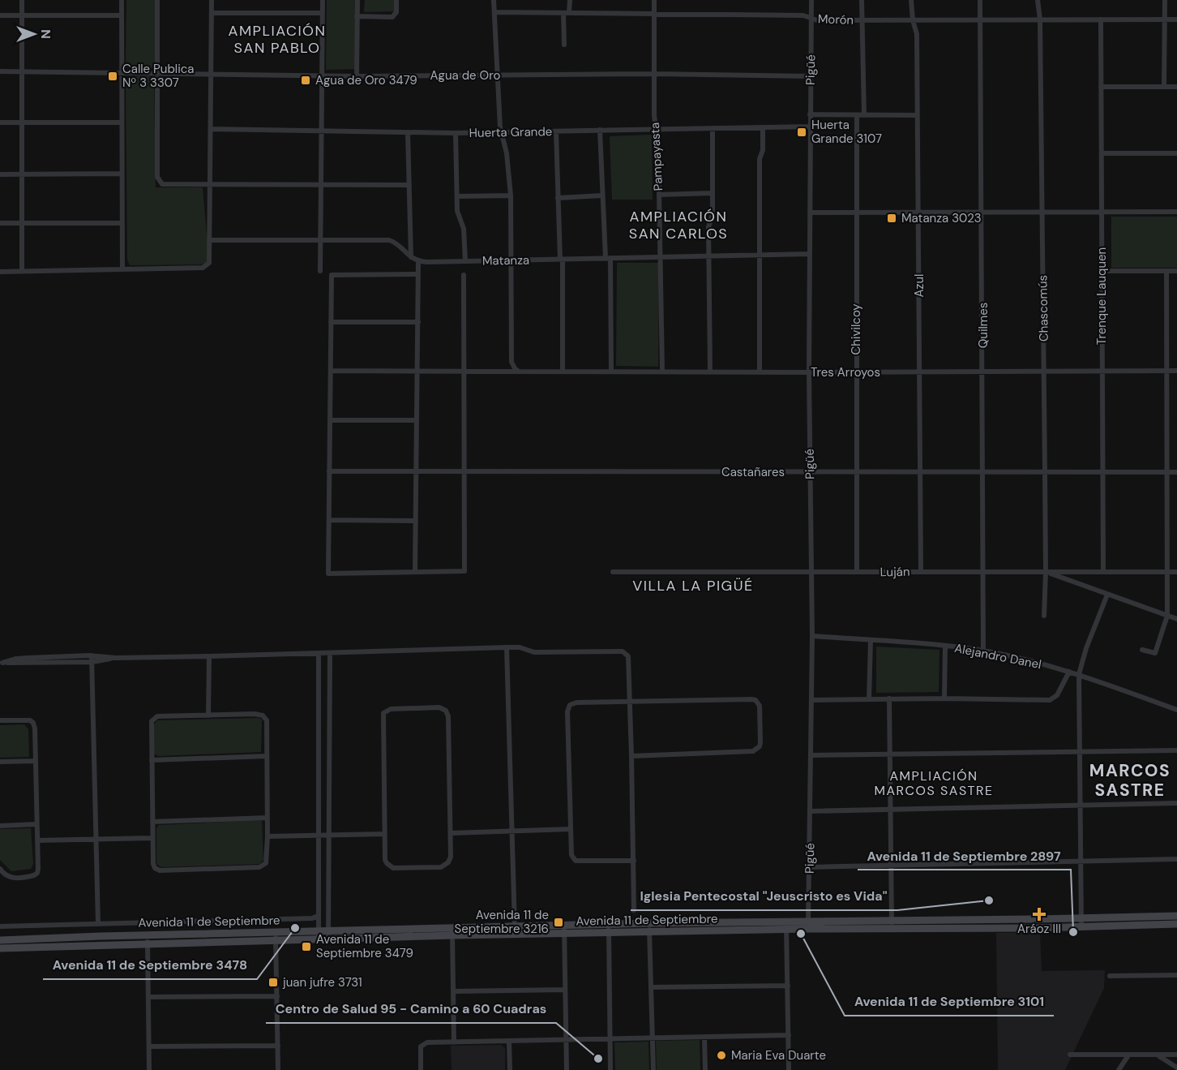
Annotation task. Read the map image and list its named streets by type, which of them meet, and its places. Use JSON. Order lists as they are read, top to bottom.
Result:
{
  "streets": {
    "main road": ["Avenida 11 de Septiembre"],
    "street": [
      "Morón",
      "Pigüé",
      "Agua de Oro",
      "Huerta Grande",
      "Pampayasta",
      "Matanza",
      "Azul",
      "Trenque Lauquen",
      "Chascomús",
      "Quilmes",
      "Chivilcoy",
      "Tres Arroyos",
      "Castañares",
      "Luján",
      "Alejandro Danel"
    ]
  },
  "crossings": [
    ["Morón", "Pigüé"],
    ["Morón", "Pampayasta"],
    ["Morón", "Azul"],
    ["Morón", "Trenque Lauquen"],
    ["Morón", "Chascomús"],
    ["Morón", "Quilmes"],
    ["Pigüé", "Agua de Oro"],
    ["Pigüé", "Huerta Grande"],
    ["Pigüé", "Matanza"],
    ["Pigüé", "Tres Arroyos"],
    ["Pigüé", "Castañares"],
    ["Pigüé", "Luján"],
    ["Pigüé", "Alejandro Danel"],
    ["Pigüé", "Avenida 11 de Septiembre"],
    ["Agua de Oro", "Pampayasta"],
    ["Huerta Grande", "Pampayasta"],
    ["Pampayasta", "Matanza"],
    ["Pampayasta", "Tres Arroyos"],
    ["Azul", "Tres Arroyos"],
    ["Azul", "Castañares"],
    ["Azul", "Luján"],
    ["Trenque Lauquen", "Tres Arroyos"],
    ["Trenque Lauquen", "Castañares"],
    ["Trenque Lauquen", "Luján"],
    ["Chascomús", "Tres Arroyos"],
    ["Chascomús", "Castañares"],
    ["Chascomús", "Luján"],
    ["Quilmes", "Tres Arroyos"],
    ["Quilmes", "Castañares"],
    ["Quilmes", "Luján"],
    ["Quilmes", "Alejandro Danel"],
    ["Chivilcoy", "Tres Arroyos"],
    ["Chivilcoy", "Castañares"],
    ["Chivilcoy", "Luján"]
  ],
  "districts": [
    "AMPLIACIÓN SAN PABLO",
    "AMPLIACIÓN SAN CARLOS",
    "VILLA LA PIGÜÉ",
    "MARCOS SASTRE",
    "AMPLIACIÓN MARCOS SASTRE"
  ],
  "places": {
    "transit": [
      "Calle Publica Nº 3 3307",
      "Agua de Oro 3479",
      "Huerta Grande 3107",
      "Matanza 3023",
      "Avenida 11 de Septiembre 3216",
      "Avenida 11 de Septiembre 3479",
      "juan jufre 3731"
    ],
    "other": [
      "Iglesia Pentecostal \"Jeuscristo es Vida\"",
      "Avenida 11 de Septiembre 3478",
      "Avenida 11 de Septiembre 2897",
      "Avenida 11 de Septiembre 3101",
      "Maria Eva Duarte",
      "Centro de Salud 95 - Camino a 60 Cuadras"
    ],
    "health": ["Aráoz III"]
  },
  "north": "right"
}
